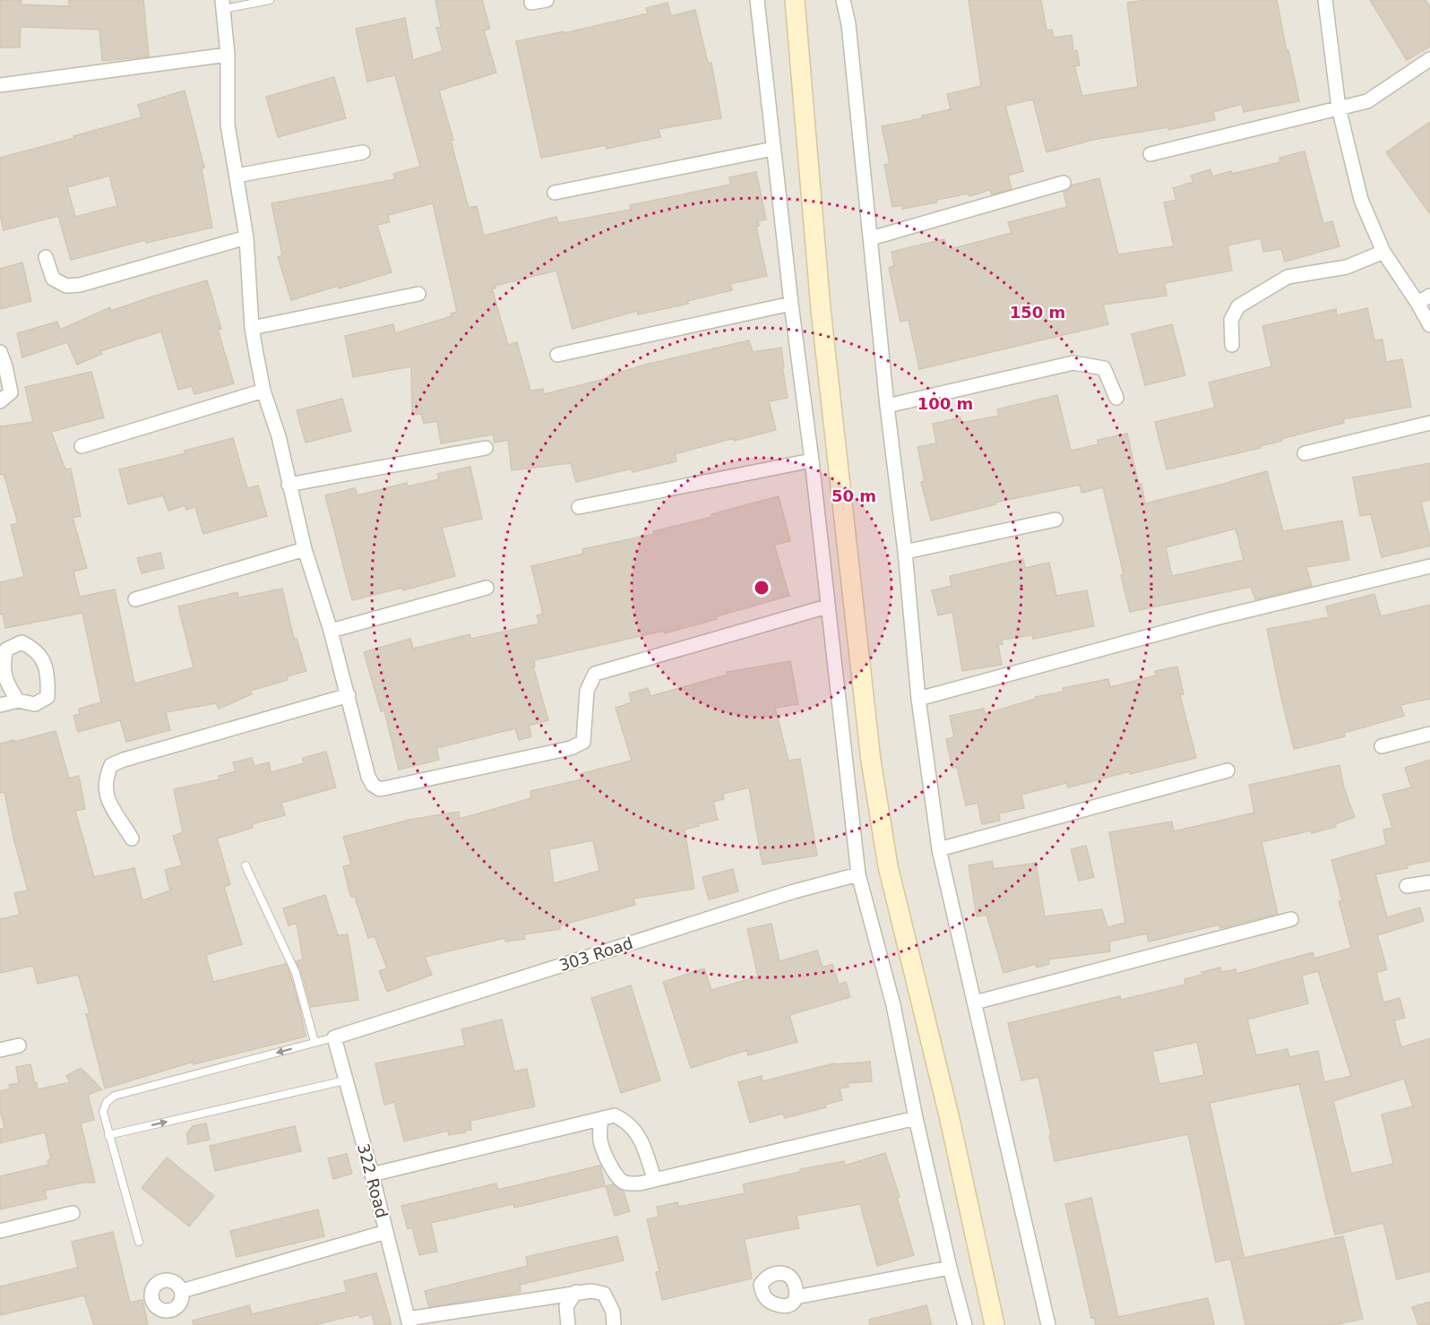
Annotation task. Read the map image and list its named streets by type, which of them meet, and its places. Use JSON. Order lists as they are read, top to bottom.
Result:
{
  "streets": {
    "street": ["303 Road", "322 Road"]
  },
  "crossings": [
    ["303 Road", "322 Road"]
  ],
  "rings": ["150 m", "100 m", "50 m"]
}
